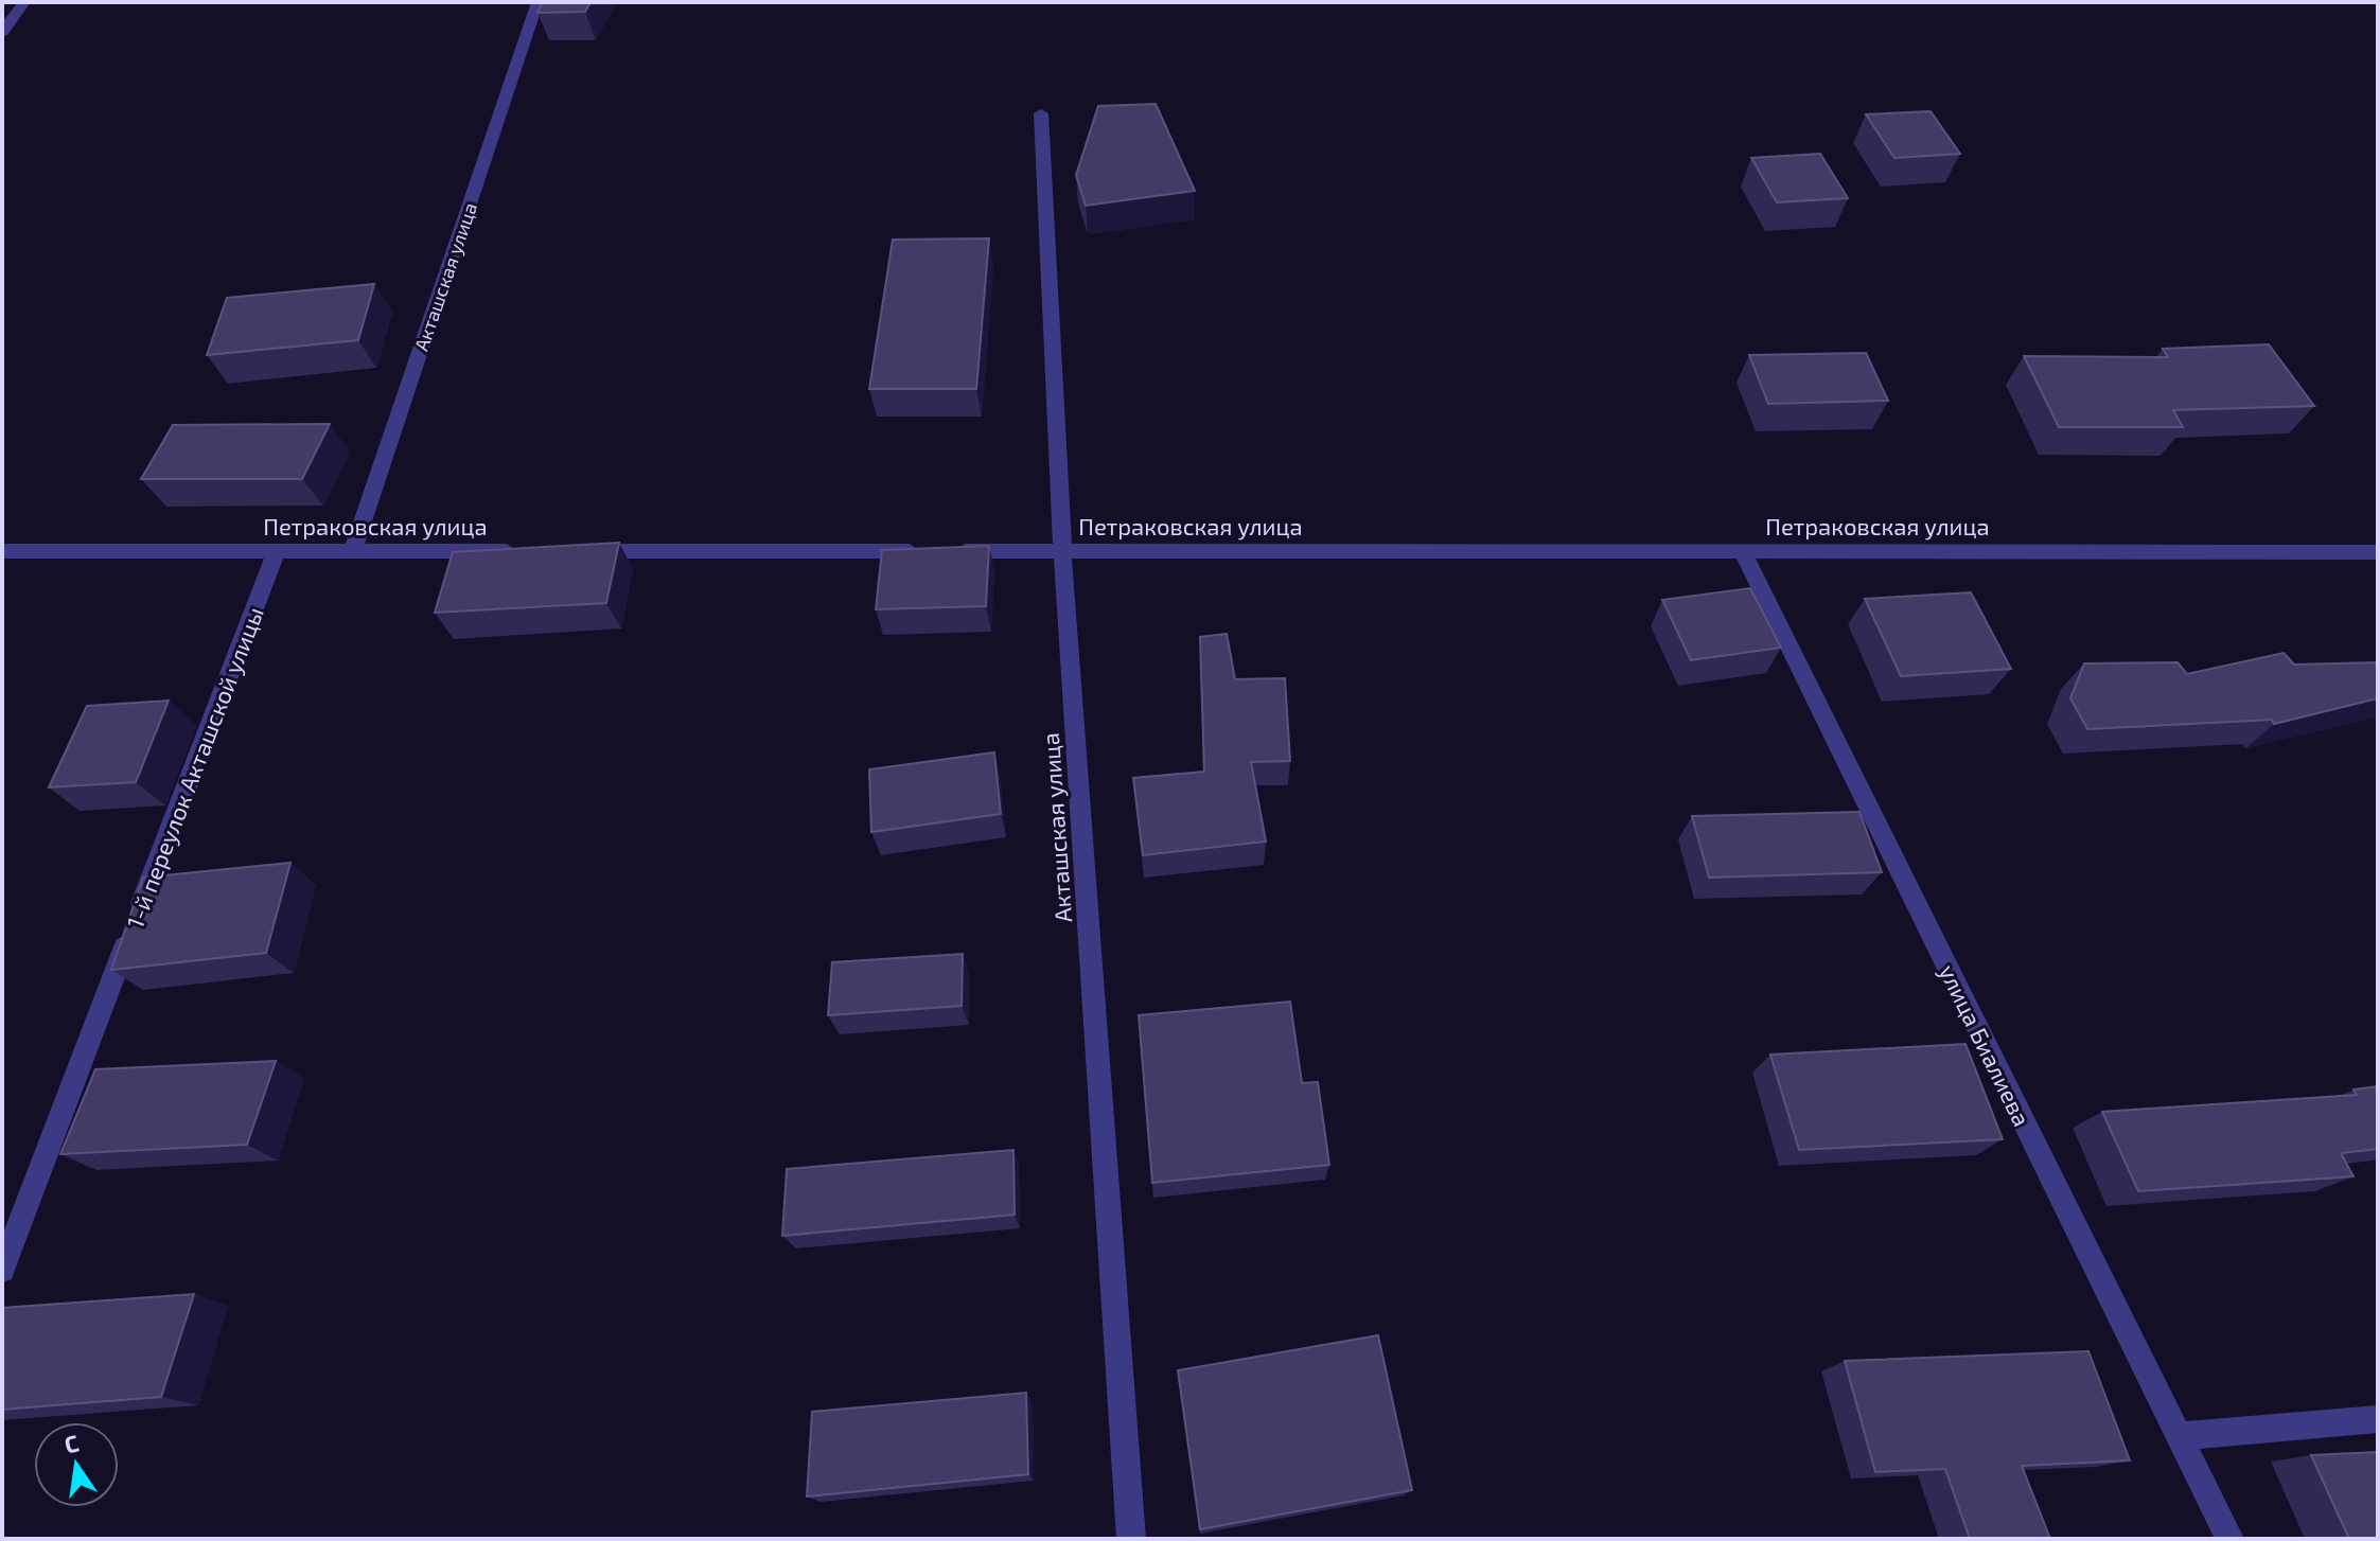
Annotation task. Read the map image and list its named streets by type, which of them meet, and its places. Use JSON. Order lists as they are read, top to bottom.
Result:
{
  "streets": {
    "street": [
      "Акташская улица",
      "Петраковская улица",
      "1-й переулок Акташской улицы",
      "улица Биалиева"
    ]
  },
  "crossings": [
    ["Акташская улица", "Петраковская улица"],
    ["Петраковская улица", "1-й переулок Акташской улицы"],
    ["Петраковская улица", "улица Биалиева"]
  ],
  "north": "top"
}
